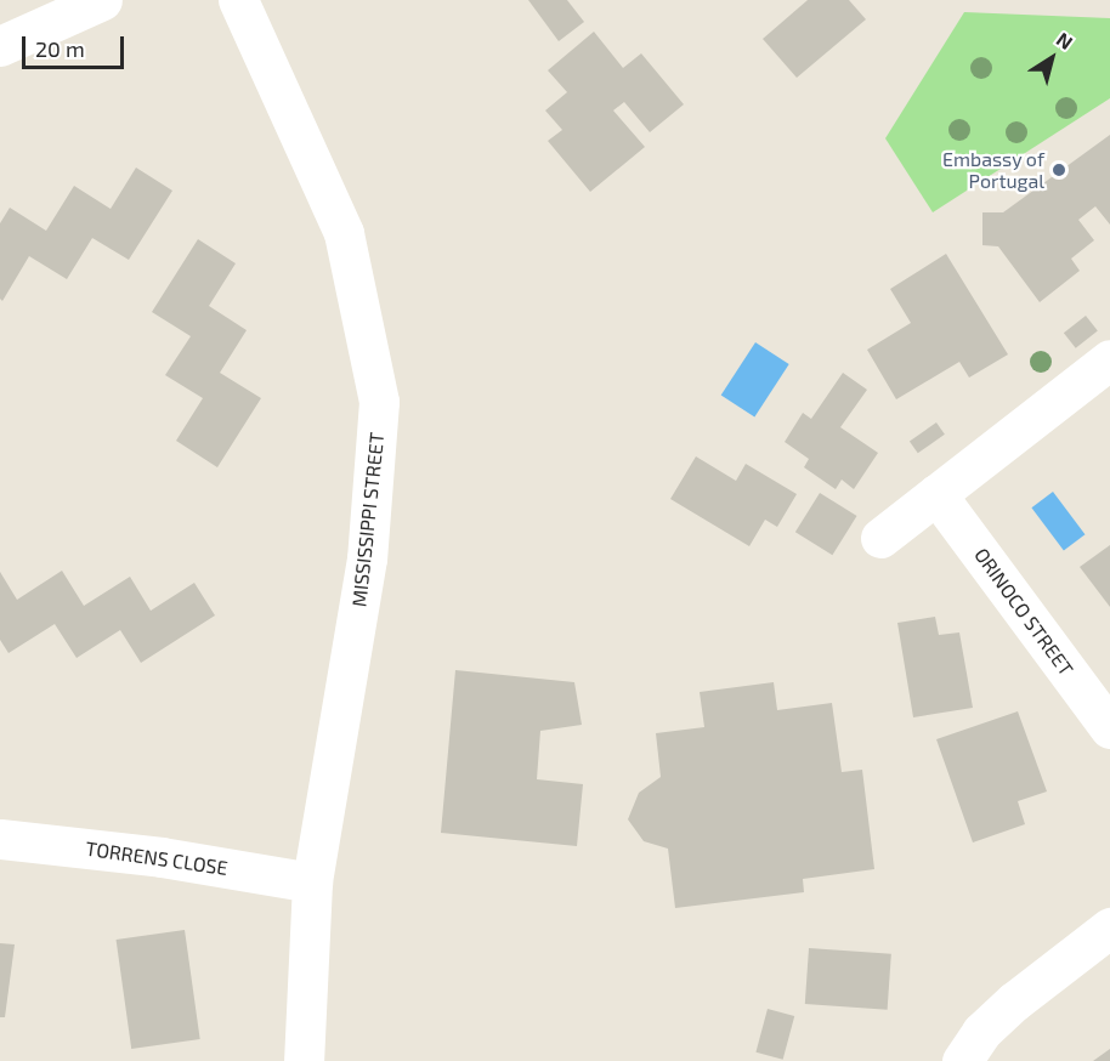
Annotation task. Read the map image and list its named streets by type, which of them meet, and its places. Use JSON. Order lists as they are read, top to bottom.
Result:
{
  "streets": {
    "street": ["MISSISSIPPI STREET", "ORINOCO STREET", "TORRENS CLOSE"]
  },
  "crossings": [
    ["MISSISSIPPI STREET", "TORRENS CLOSE"]
  ],
  "places": ["Embassy of Portugal"],
  "scale_bar": "20 m",
  "north": "top right"
}
